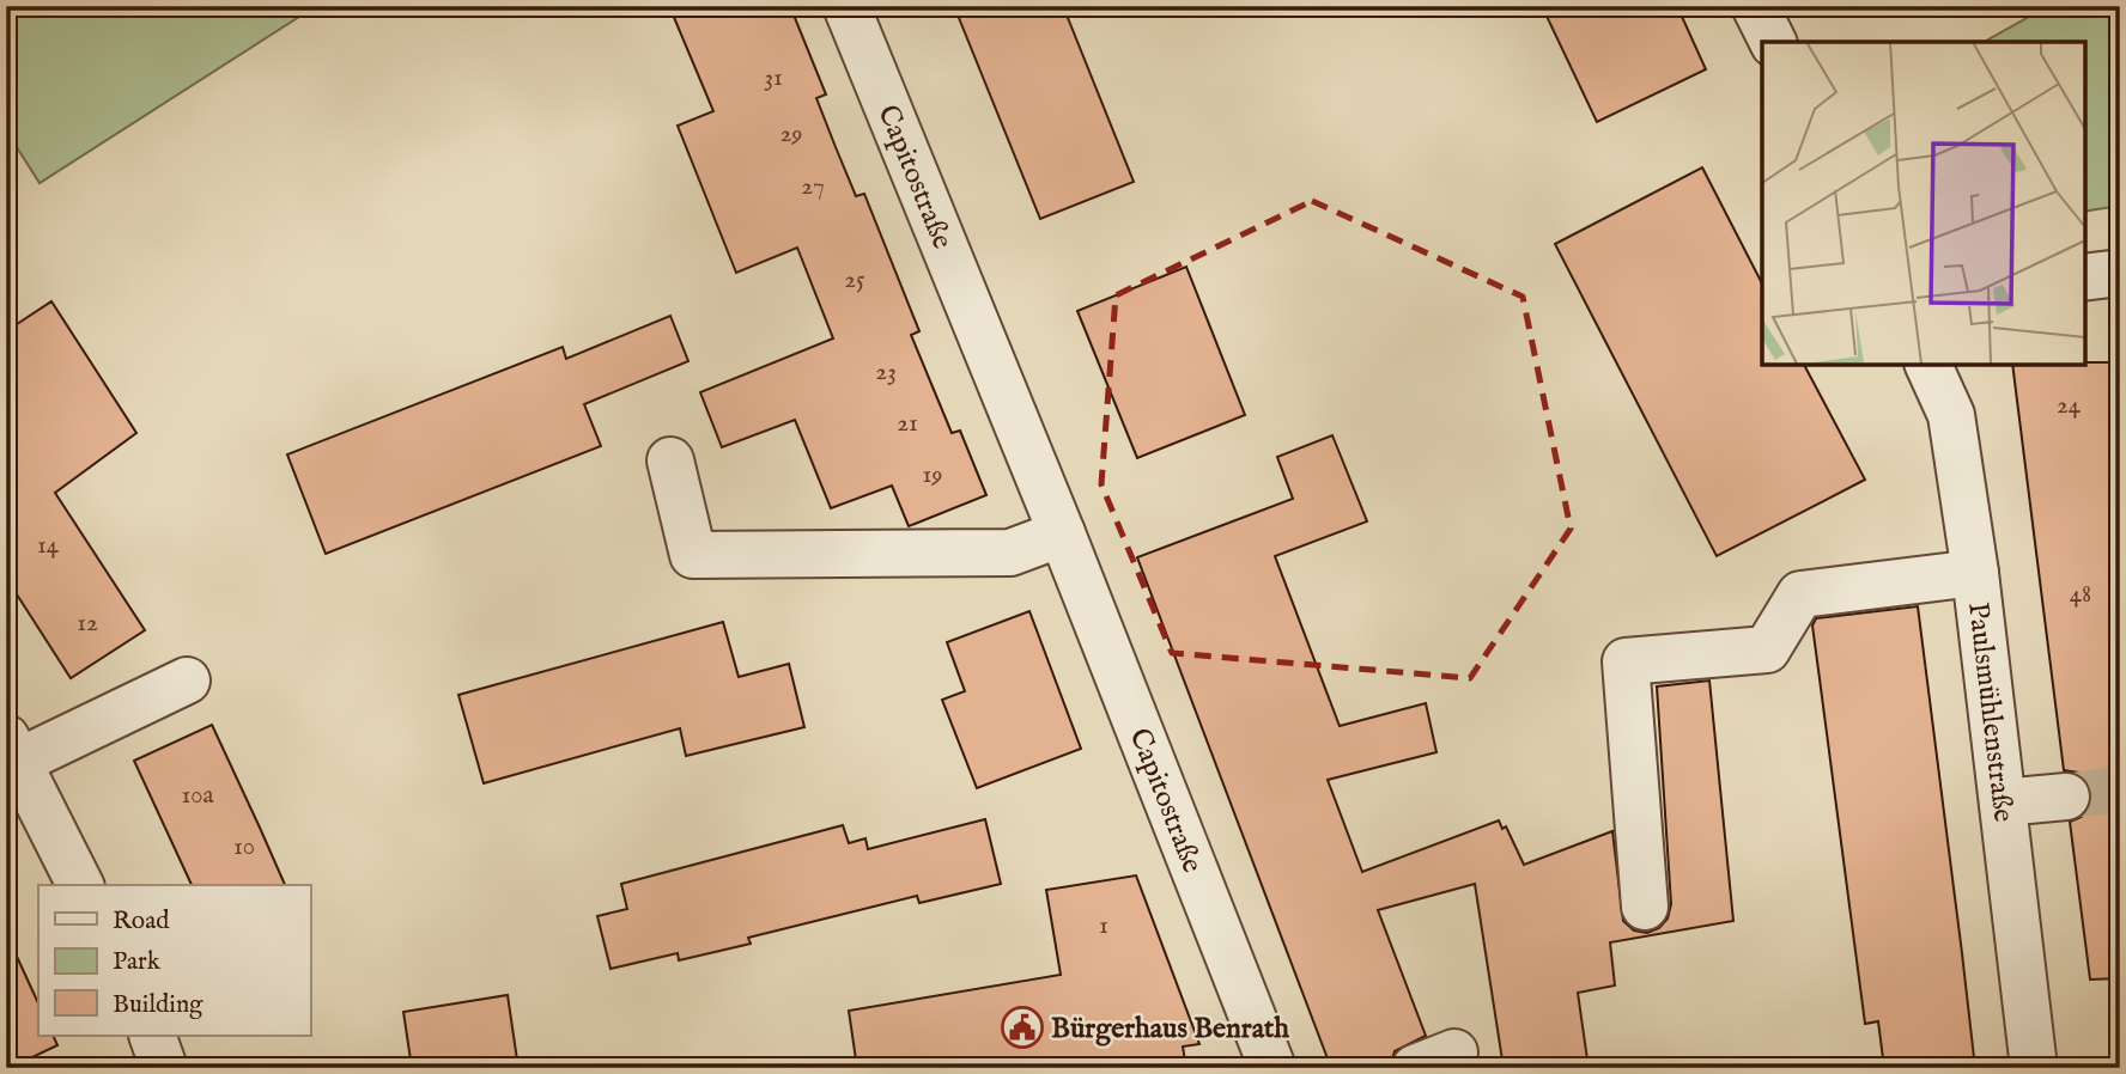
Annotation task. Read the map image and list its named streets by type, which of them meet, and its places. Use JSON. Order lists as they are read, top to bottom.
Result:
{
  "streets": {
    "street": ["Capitostraße", "Paulsmühlenstraße"]
  },
  "places": {
    "public building": ["Bürgerhaus Benrath"]
  },
  "house_numbers": [
    "31",
    "29",
    "27",
    "25",
    "23",
    "24",
    "21",
    "19",
    "14",
    "48",
    "12",
    "10a",
    "10",
    "1"
  ],
  "legend": ["Road", "Park", "Building"]
}
